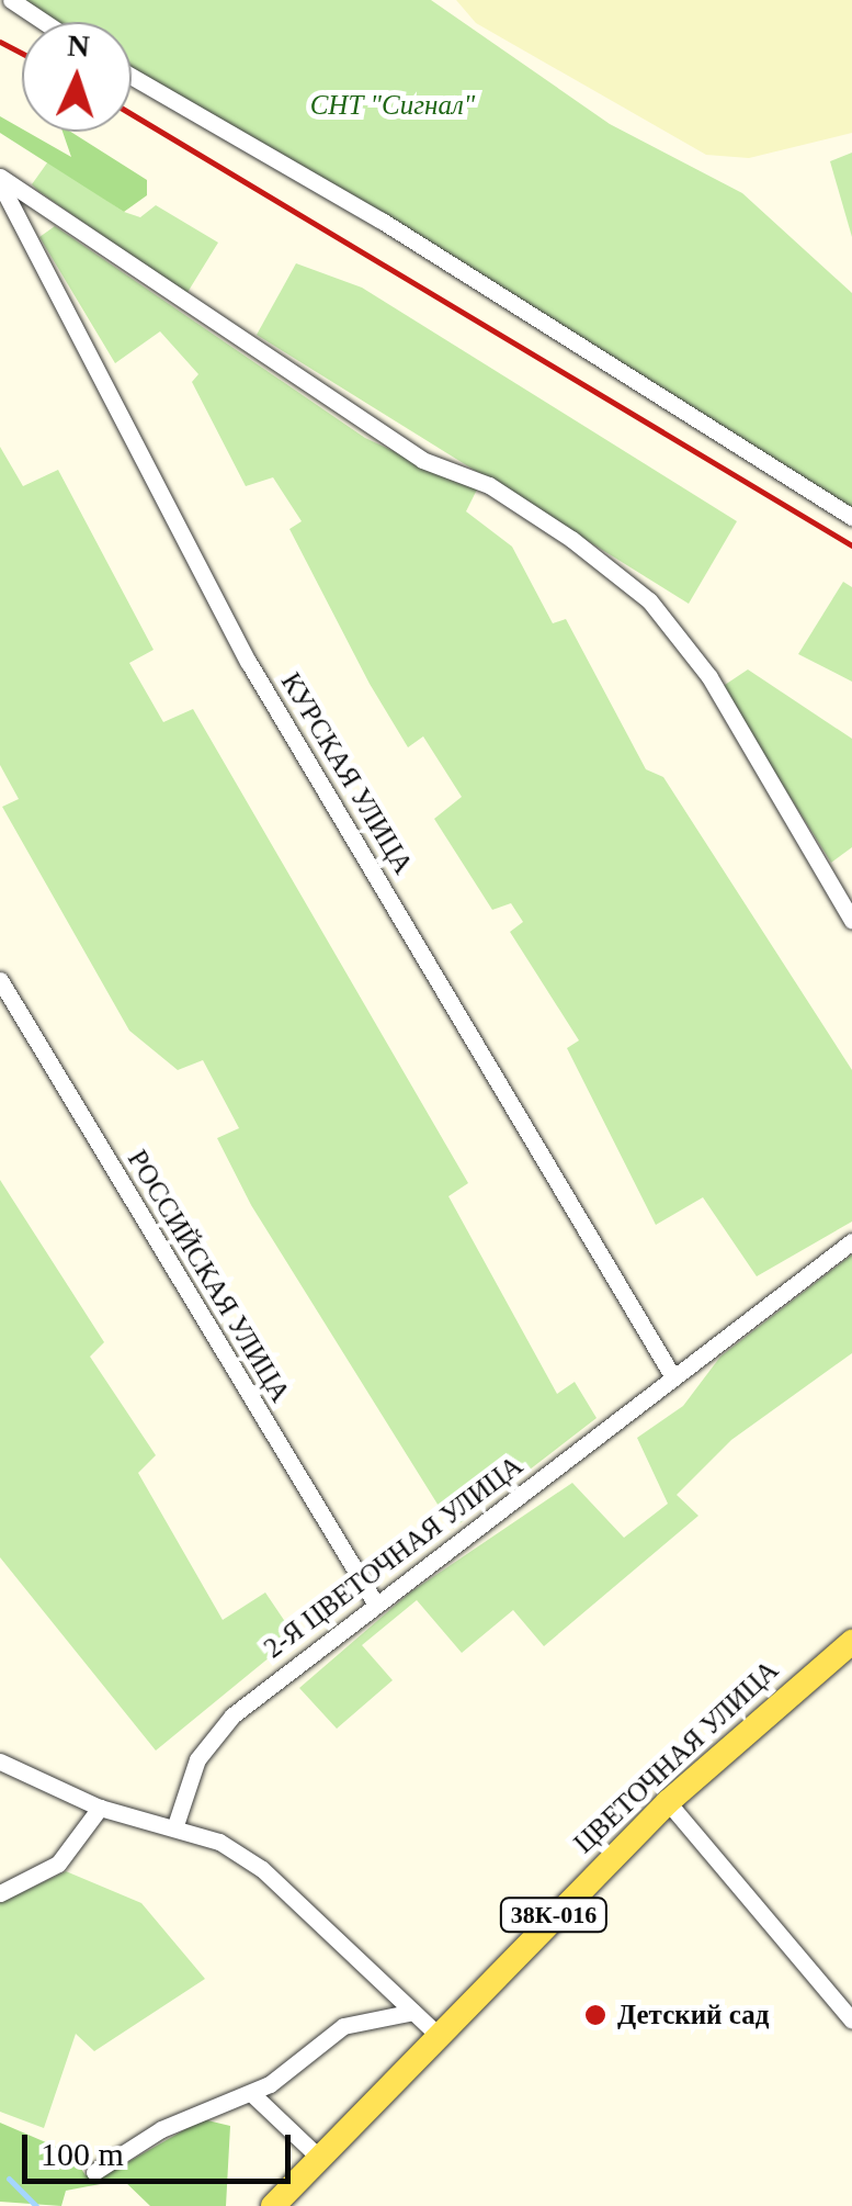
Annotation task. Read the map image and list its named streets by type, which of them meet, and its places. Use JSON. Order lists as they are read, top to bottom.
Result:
{
  "streets": {
    "main road": ["ЦВЕТОЧНАЯ УЛИЦА", "38К-016"],
    "street": ["КУРСКАЯ УЛИЦА", "РОССИЙСКАЯ УЛИЦА", "2-Я ЦВЕТОЧНАЯ УЛИЦА"]
  },
  "crossings": [
    ["КУРСКАЯ УЛИЦА", "2-Я ЦВЕТОЧНАЯ УЛИЦА"],
    ["РОССИЙСКАЯ УЛИЦА", "2-Я ЦВЕТОЧНАЯ УЛИЦА"]
  ],
  "parks": ["СНТ \"Сигнал\""],
  "places": ["Детский сад"],
  "scale_bar": "100 m",
  "north": "top"
}
